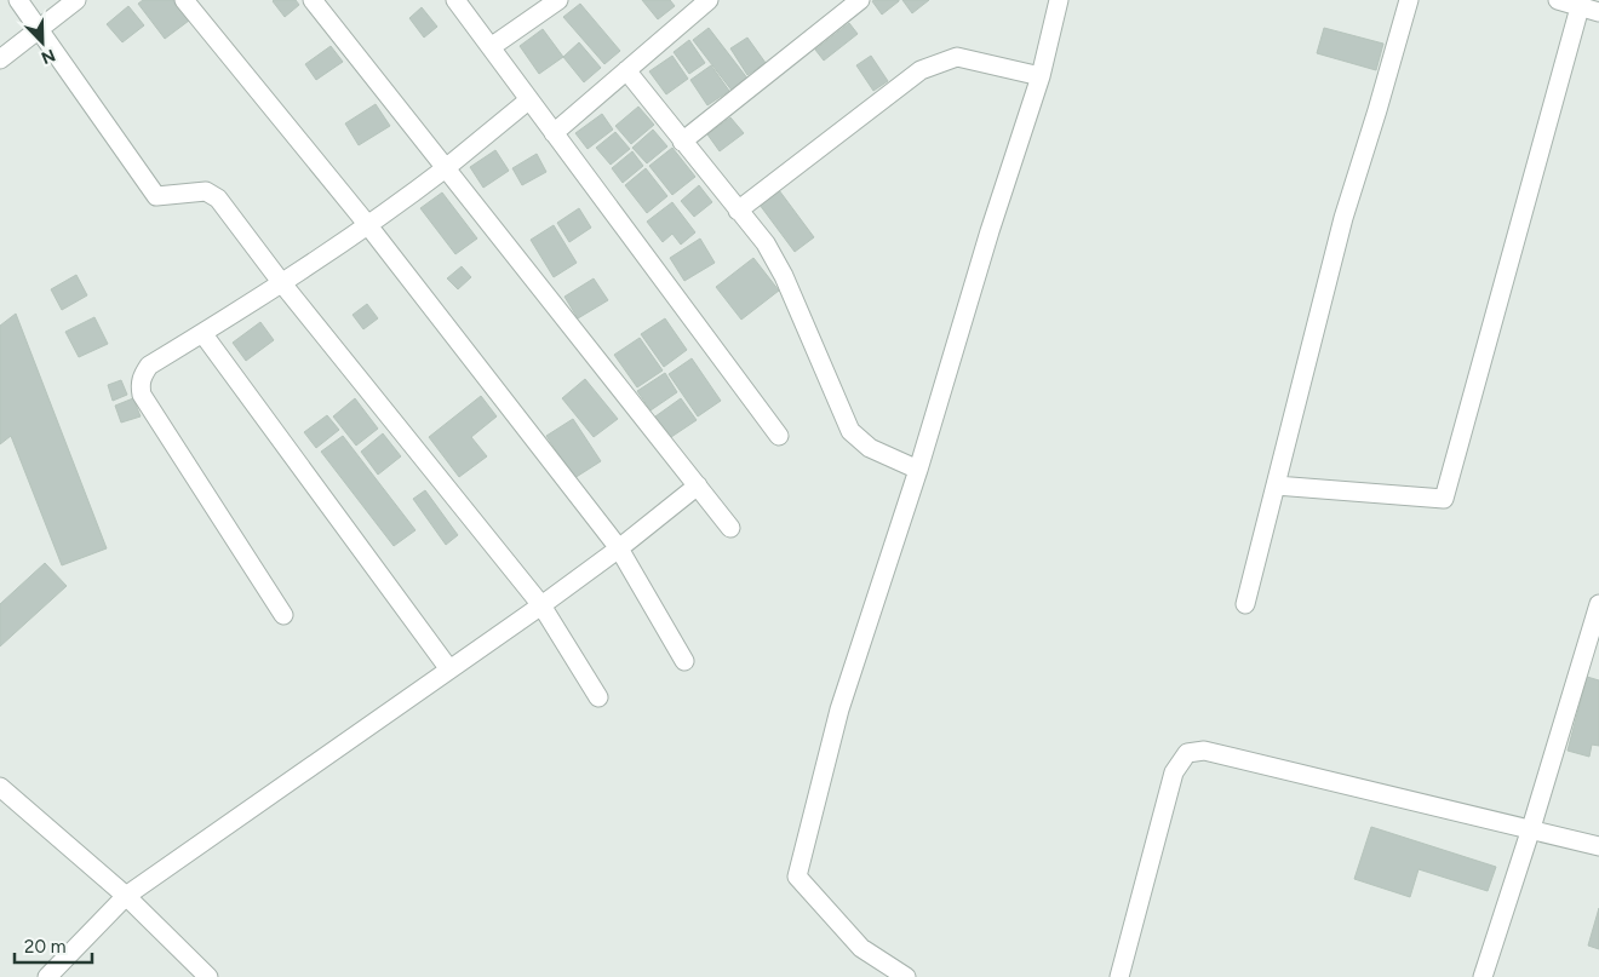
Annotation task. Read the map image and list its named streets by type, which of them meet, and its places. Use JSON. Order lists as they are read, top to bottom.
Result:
{
  "scale_bar": "20 m",
  "north": "bottom right"
}
